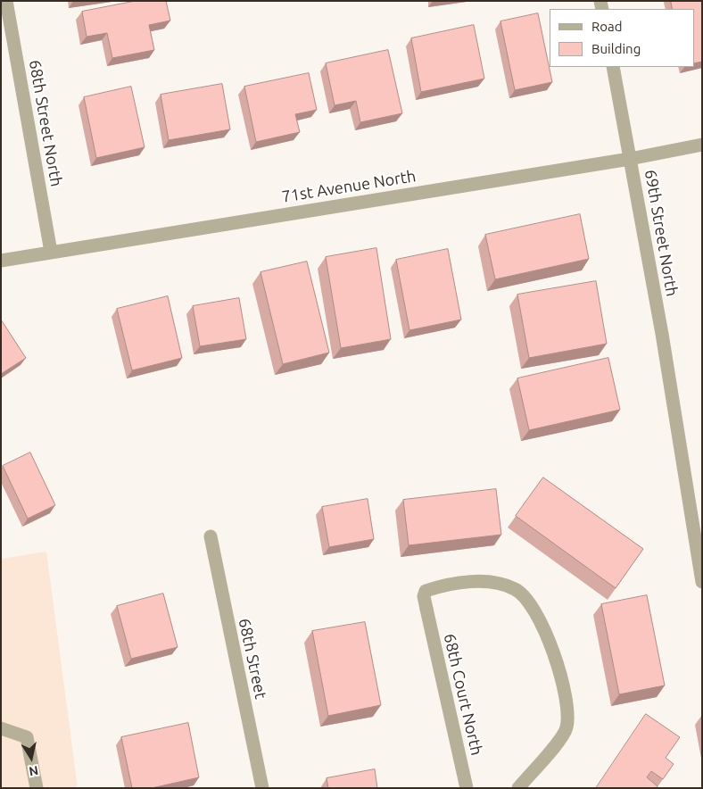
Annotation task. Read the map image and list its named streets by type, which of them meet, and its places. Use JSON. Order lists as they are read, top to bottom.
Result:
{
  "streets": {
    "street": [
      "68th Street North",
      "71st Avenue North",
      "69th Street North",
      "68th Street",
      "68th Court North"
    ]
  },
  "crossings": [
    ["68th Street North", "71st Avenue North"],
    ["71st Avenue North", "69th Street North"]
  ],
  "legend": ["Road", "Building"],
  "north": "bottom"
}
